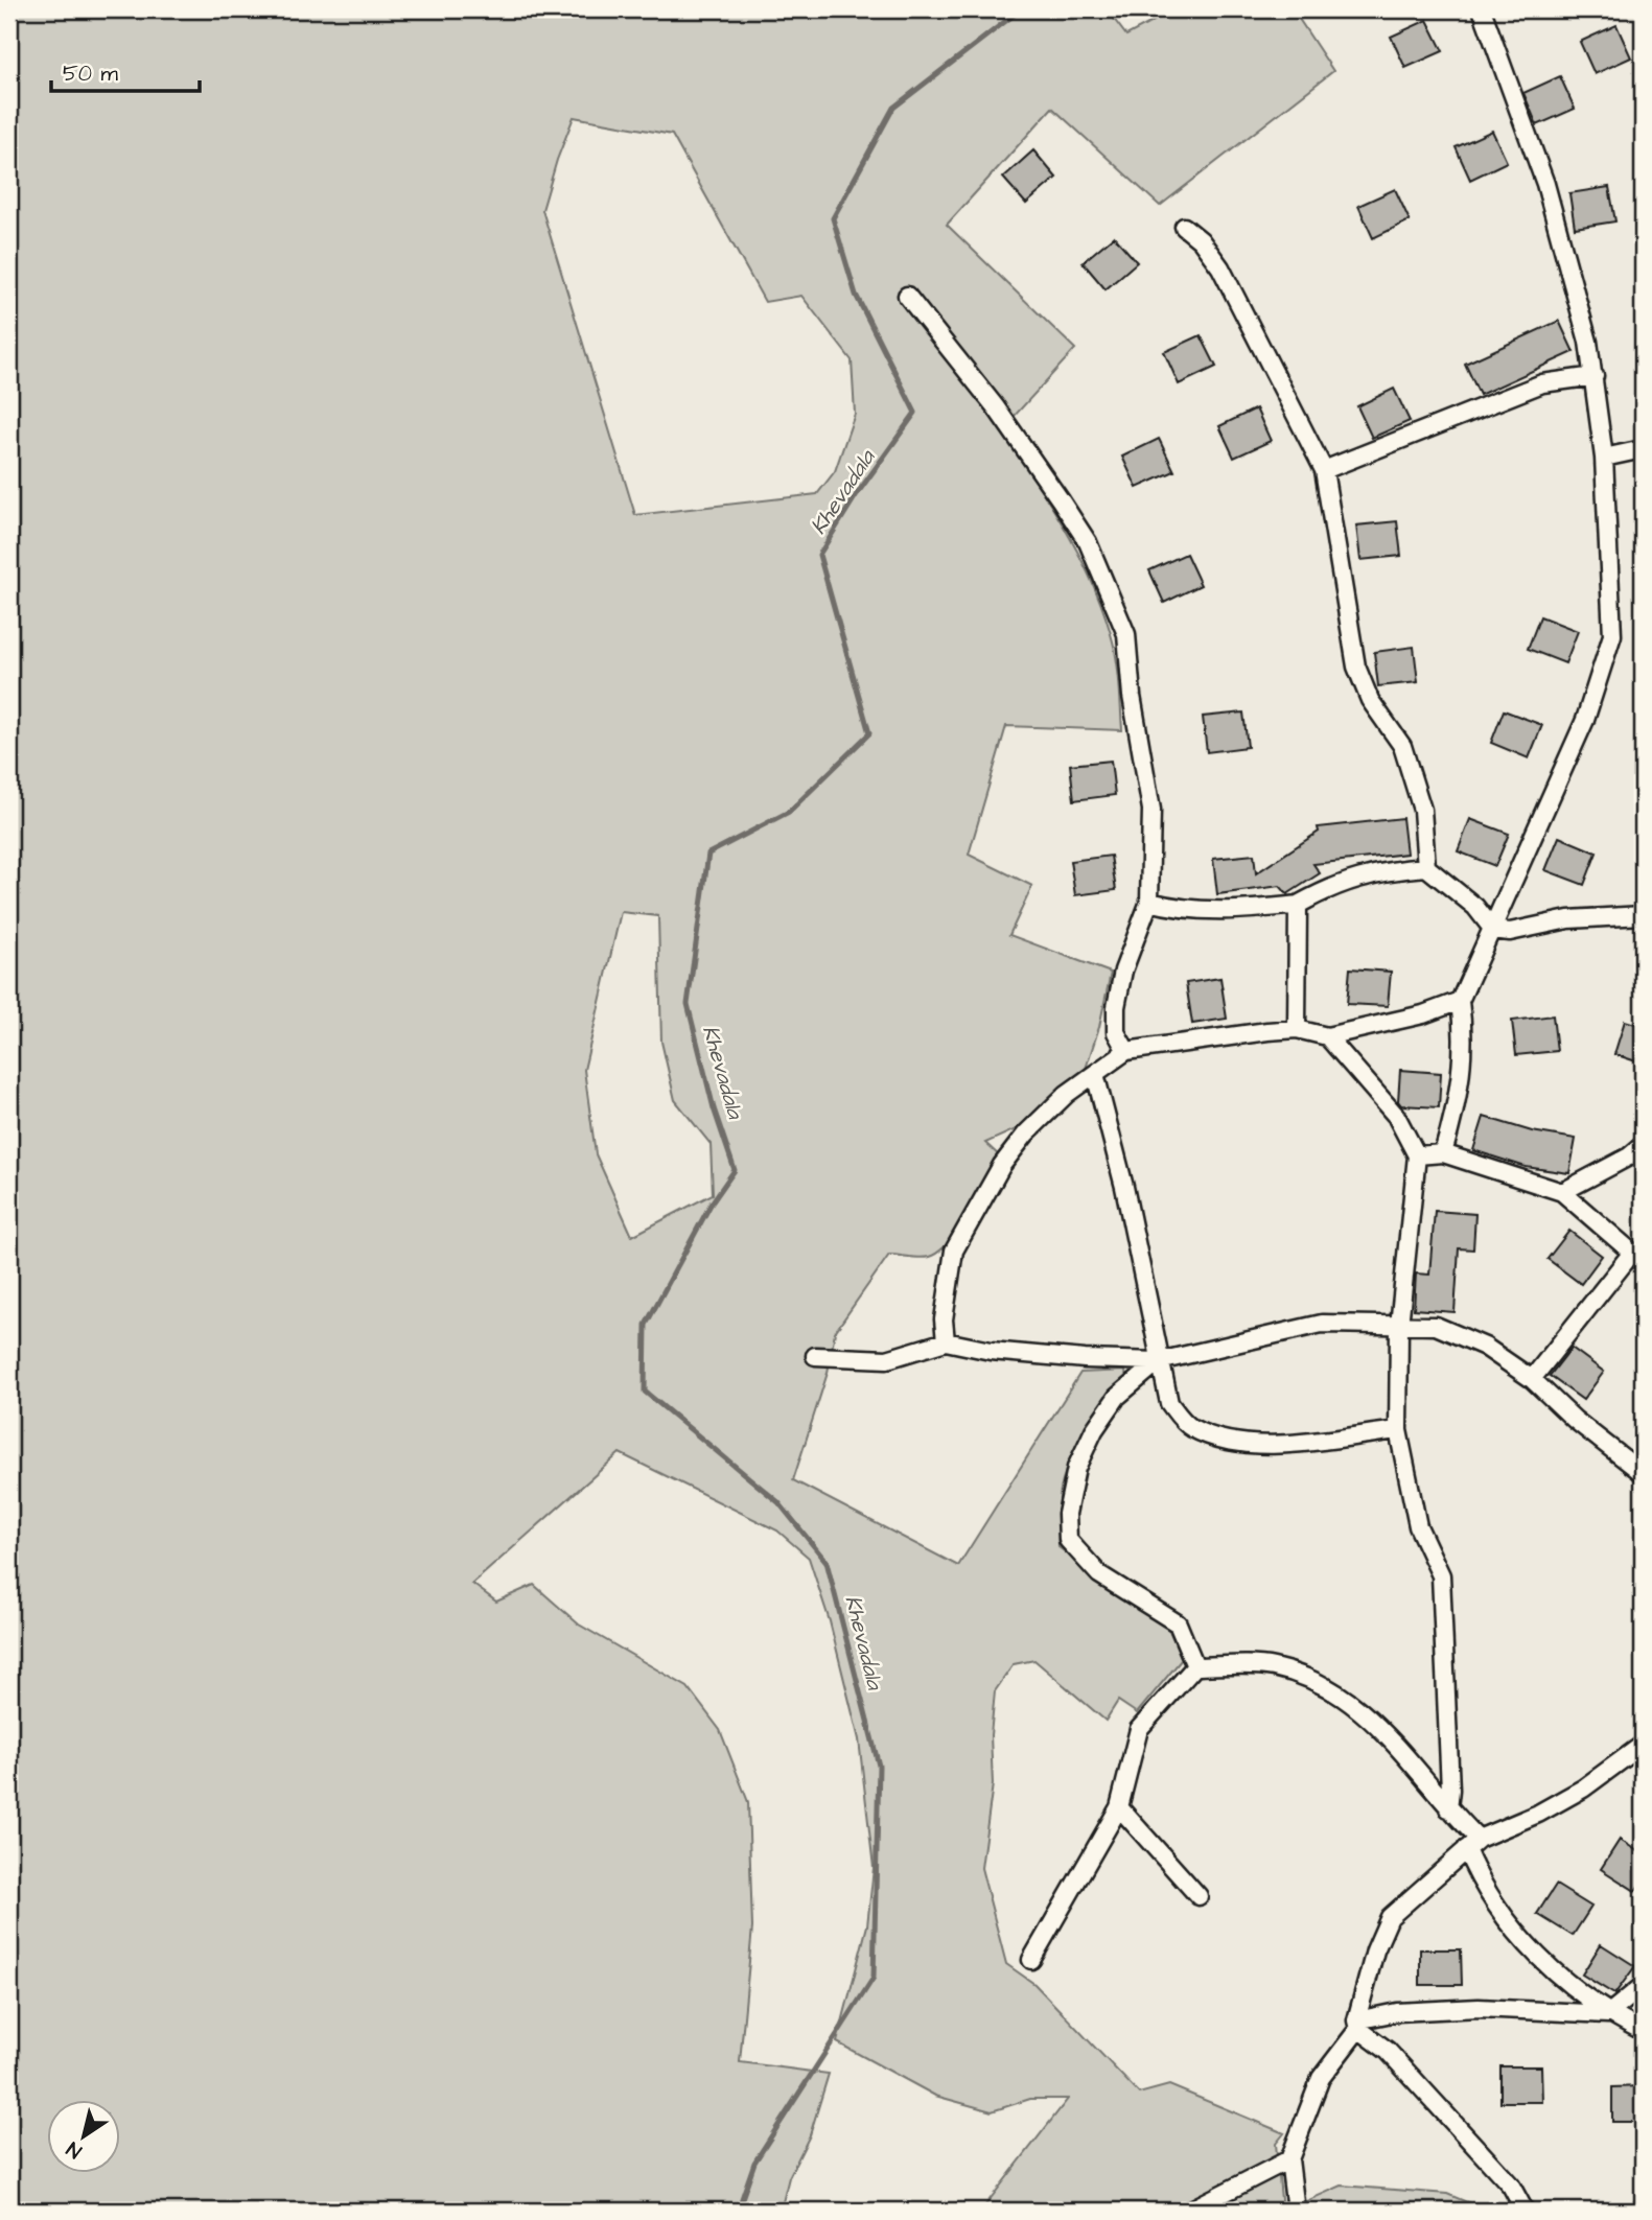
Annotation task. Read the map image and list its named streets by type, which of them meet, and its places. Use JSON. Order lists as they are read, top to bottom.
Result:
{
  "water": ["Khevadala"],
  "scale_bar": "50 m",
  "north": "bottom left"
}
